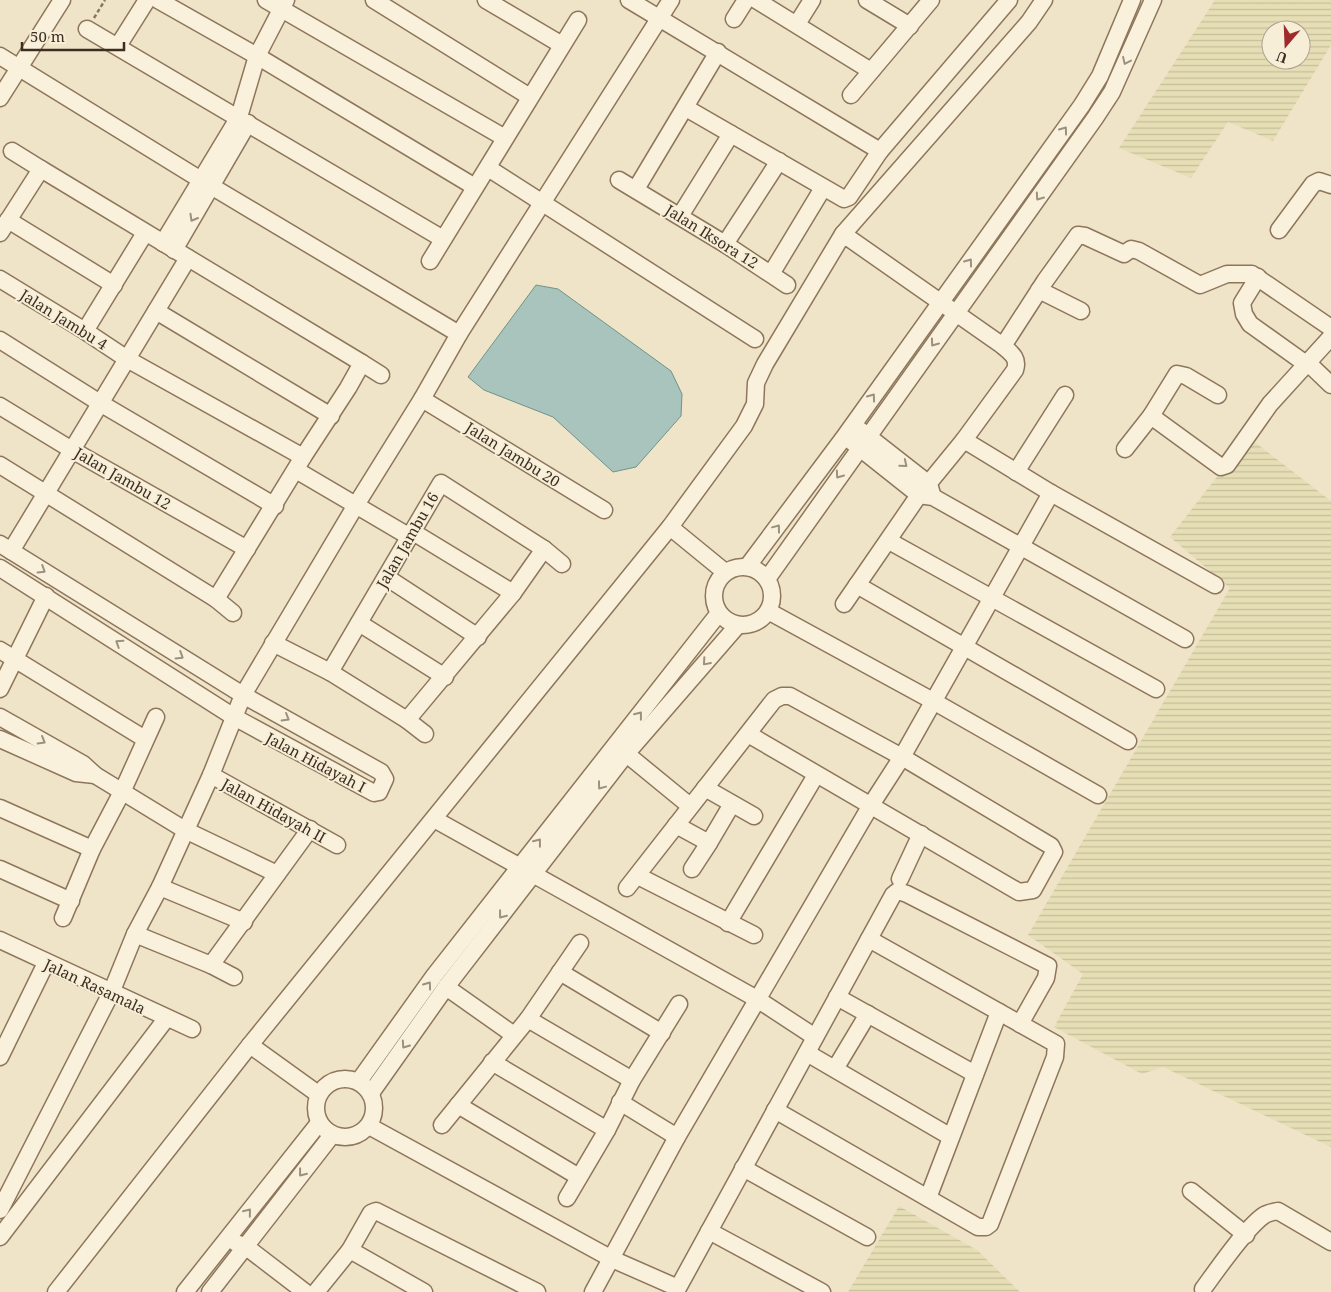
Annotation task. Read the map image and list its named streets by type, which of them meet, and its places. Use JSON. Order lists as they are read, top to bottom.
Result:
{
  "streets": {
    "street": [
      "Jalan Iksora 12",
      "Jalan Jambu 4",
      "Jalan Jambu 20",
      "Jalan Jambu 12",
      "Jalan Jambu 16",
      "Jalan Hidayah I",
      "Jalan Hidayah II",
      "Jalan Rasamala"
    ]
  },
  "crossings": [
    ["Jalan Jambu 4", "Jalan Jambu 16"]
  ],
  "scale_bar": "50 m",
  "north": "bottom"
}
